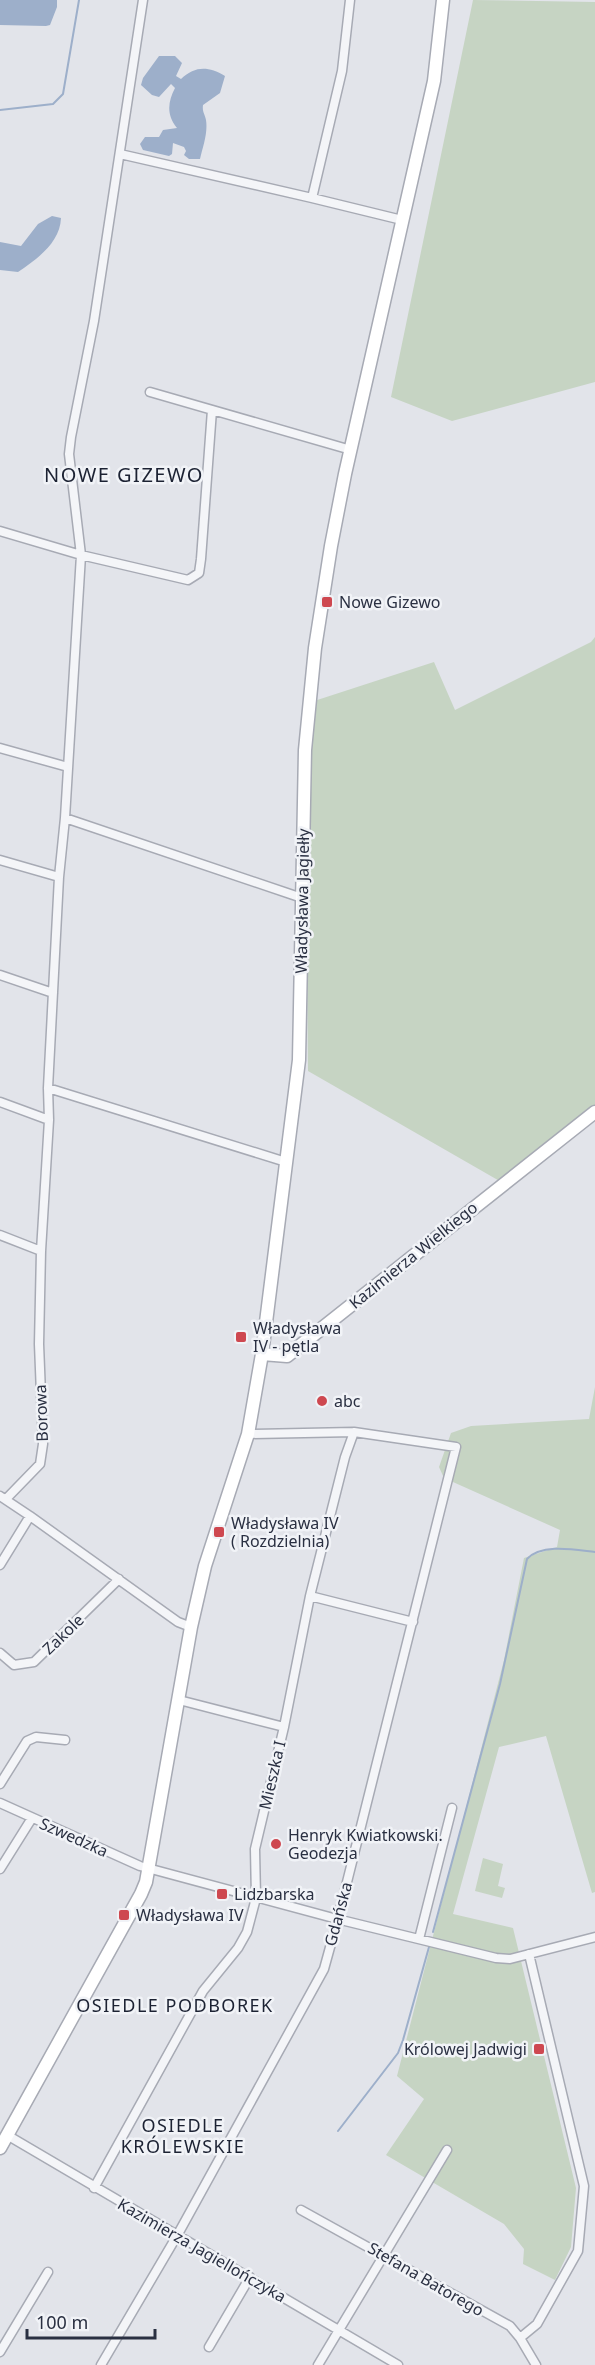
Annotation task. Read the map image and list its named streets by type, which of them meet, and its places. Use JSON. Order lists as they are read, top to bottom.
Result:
{
  "streets": {
    "street": [
      "Władysława Jagiełły",
      "Kazimierza Wielkiego",
      "Borowa",
      "Zakole",
      "Mieszka I",
      "Szwedzka",
      "Gdańska",
      "Kazimierza Jagiellończyka",
      "Stefana Batorego"
    ]
  },
  "crossings": [
    ["Władysława Jagiełły", "Kazimierza Wielkiego"],
    ["Borowa", "Zakole"],
    ["Mieszka I", "Gdańska"],
    ["Mieszka I", "Kazimierza Jagiellończyka"],
    ["Gdańska", "Kazimierza Jagiellończyka"]
  ],
  "districts": ["NOWE GIZEWO", "OSIEDLE PODBOREK", "OSIEDLE KRÓLEWSKIE"],
  "places": {
    "transit": [
      "Nowe Gizewo",
      "Władysława IV - pętla",
      "Władysława IV ( Rozdzielnia)",
      "Lidzbarska",
      "Władysława IV",
      "Królowej Jadwigi"
    ],
    "other": ["abc", "Henryk Kwiatkowski. Geodezja"]
  },
  "scale_bar": "100 m"
}
